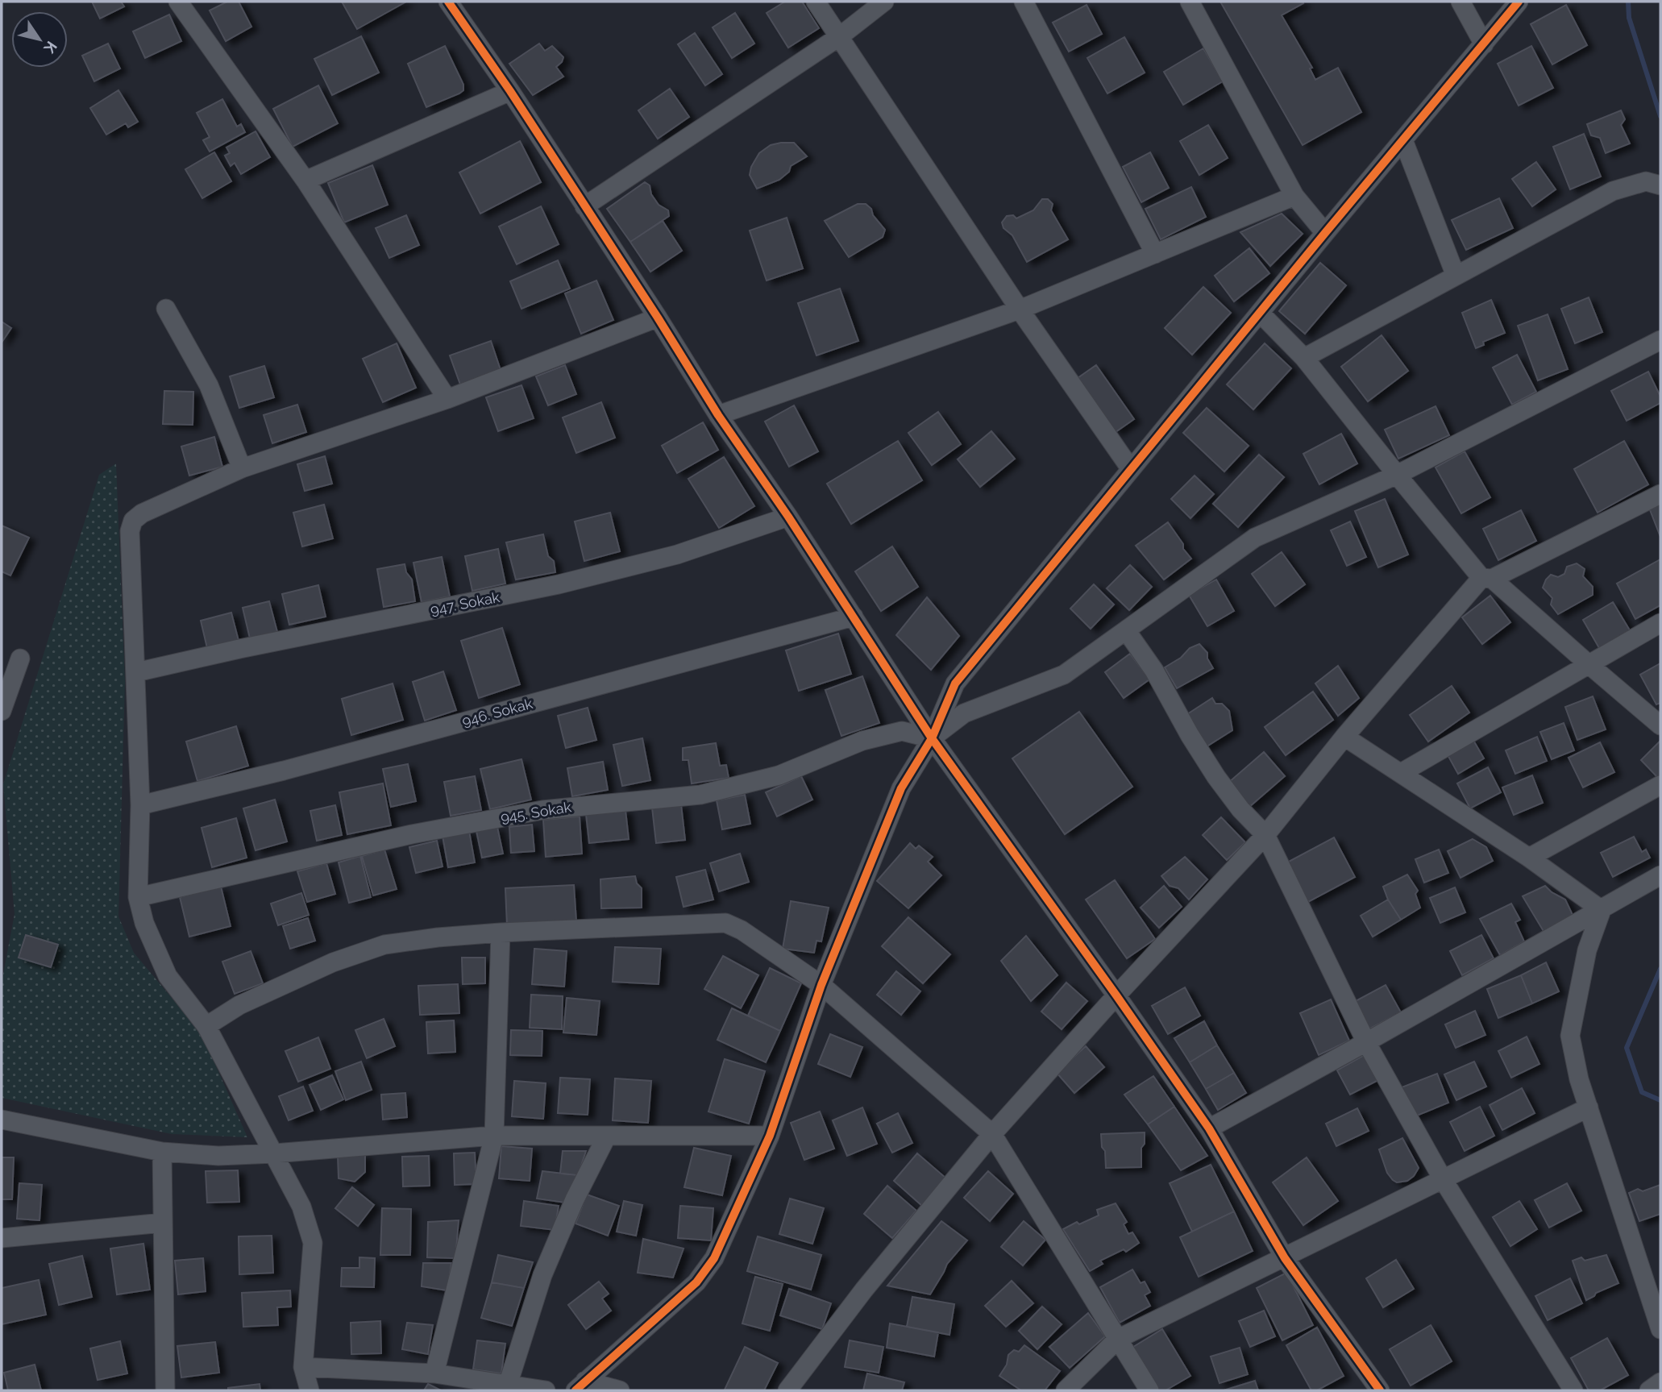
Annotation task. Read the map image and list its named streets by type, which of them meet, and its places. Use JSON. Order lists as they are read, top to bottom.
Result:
{
  "streets": {
    "street": ["947. Sokak", "946. Sokak", "945. Sokak"]
  },
  "north": "bottom right"
}
